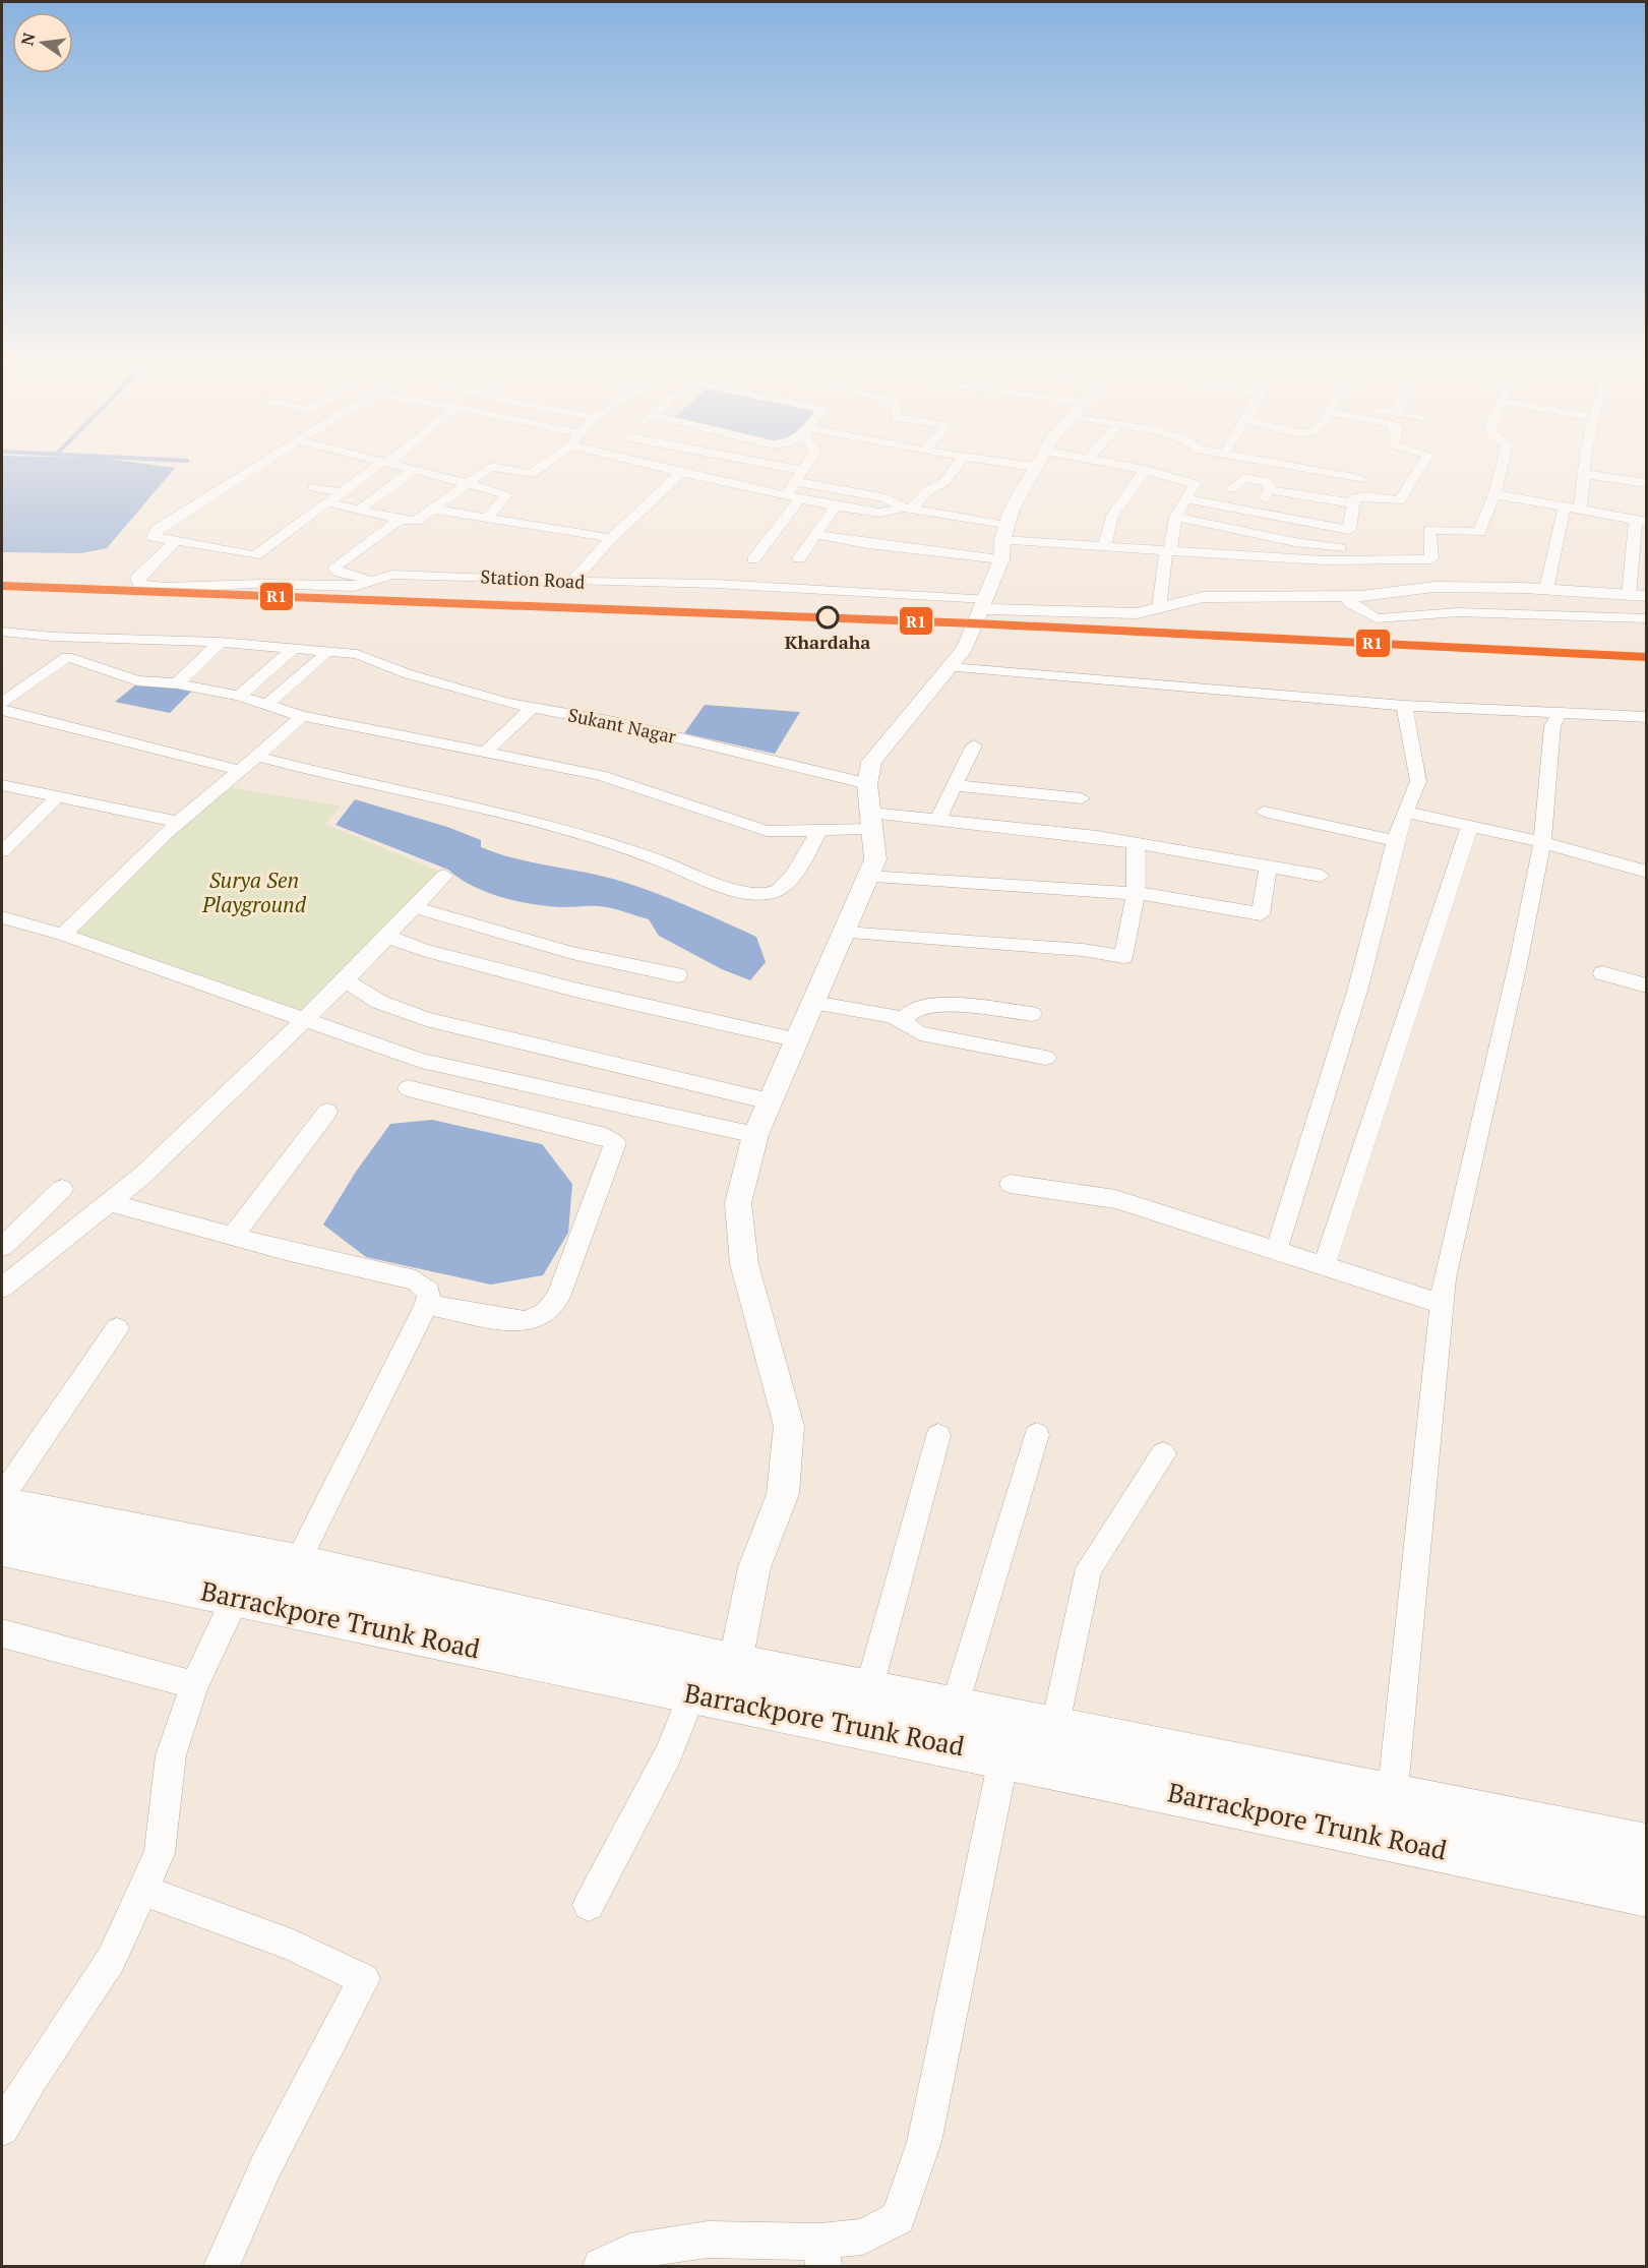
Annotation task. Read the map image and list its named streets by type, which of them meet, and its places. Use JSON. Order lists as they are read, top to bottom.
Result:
{
  "streets": {
    "main road": ["Barrackpore Trunk Road"],
    "street": ["Station Road", "Sukant Nagar"]
  },
  "parks": ["Surya Sen Playground"],
  "places": ["Khardaha"],
  "lines": ["transit line R1"],
  "north": "left"
}
